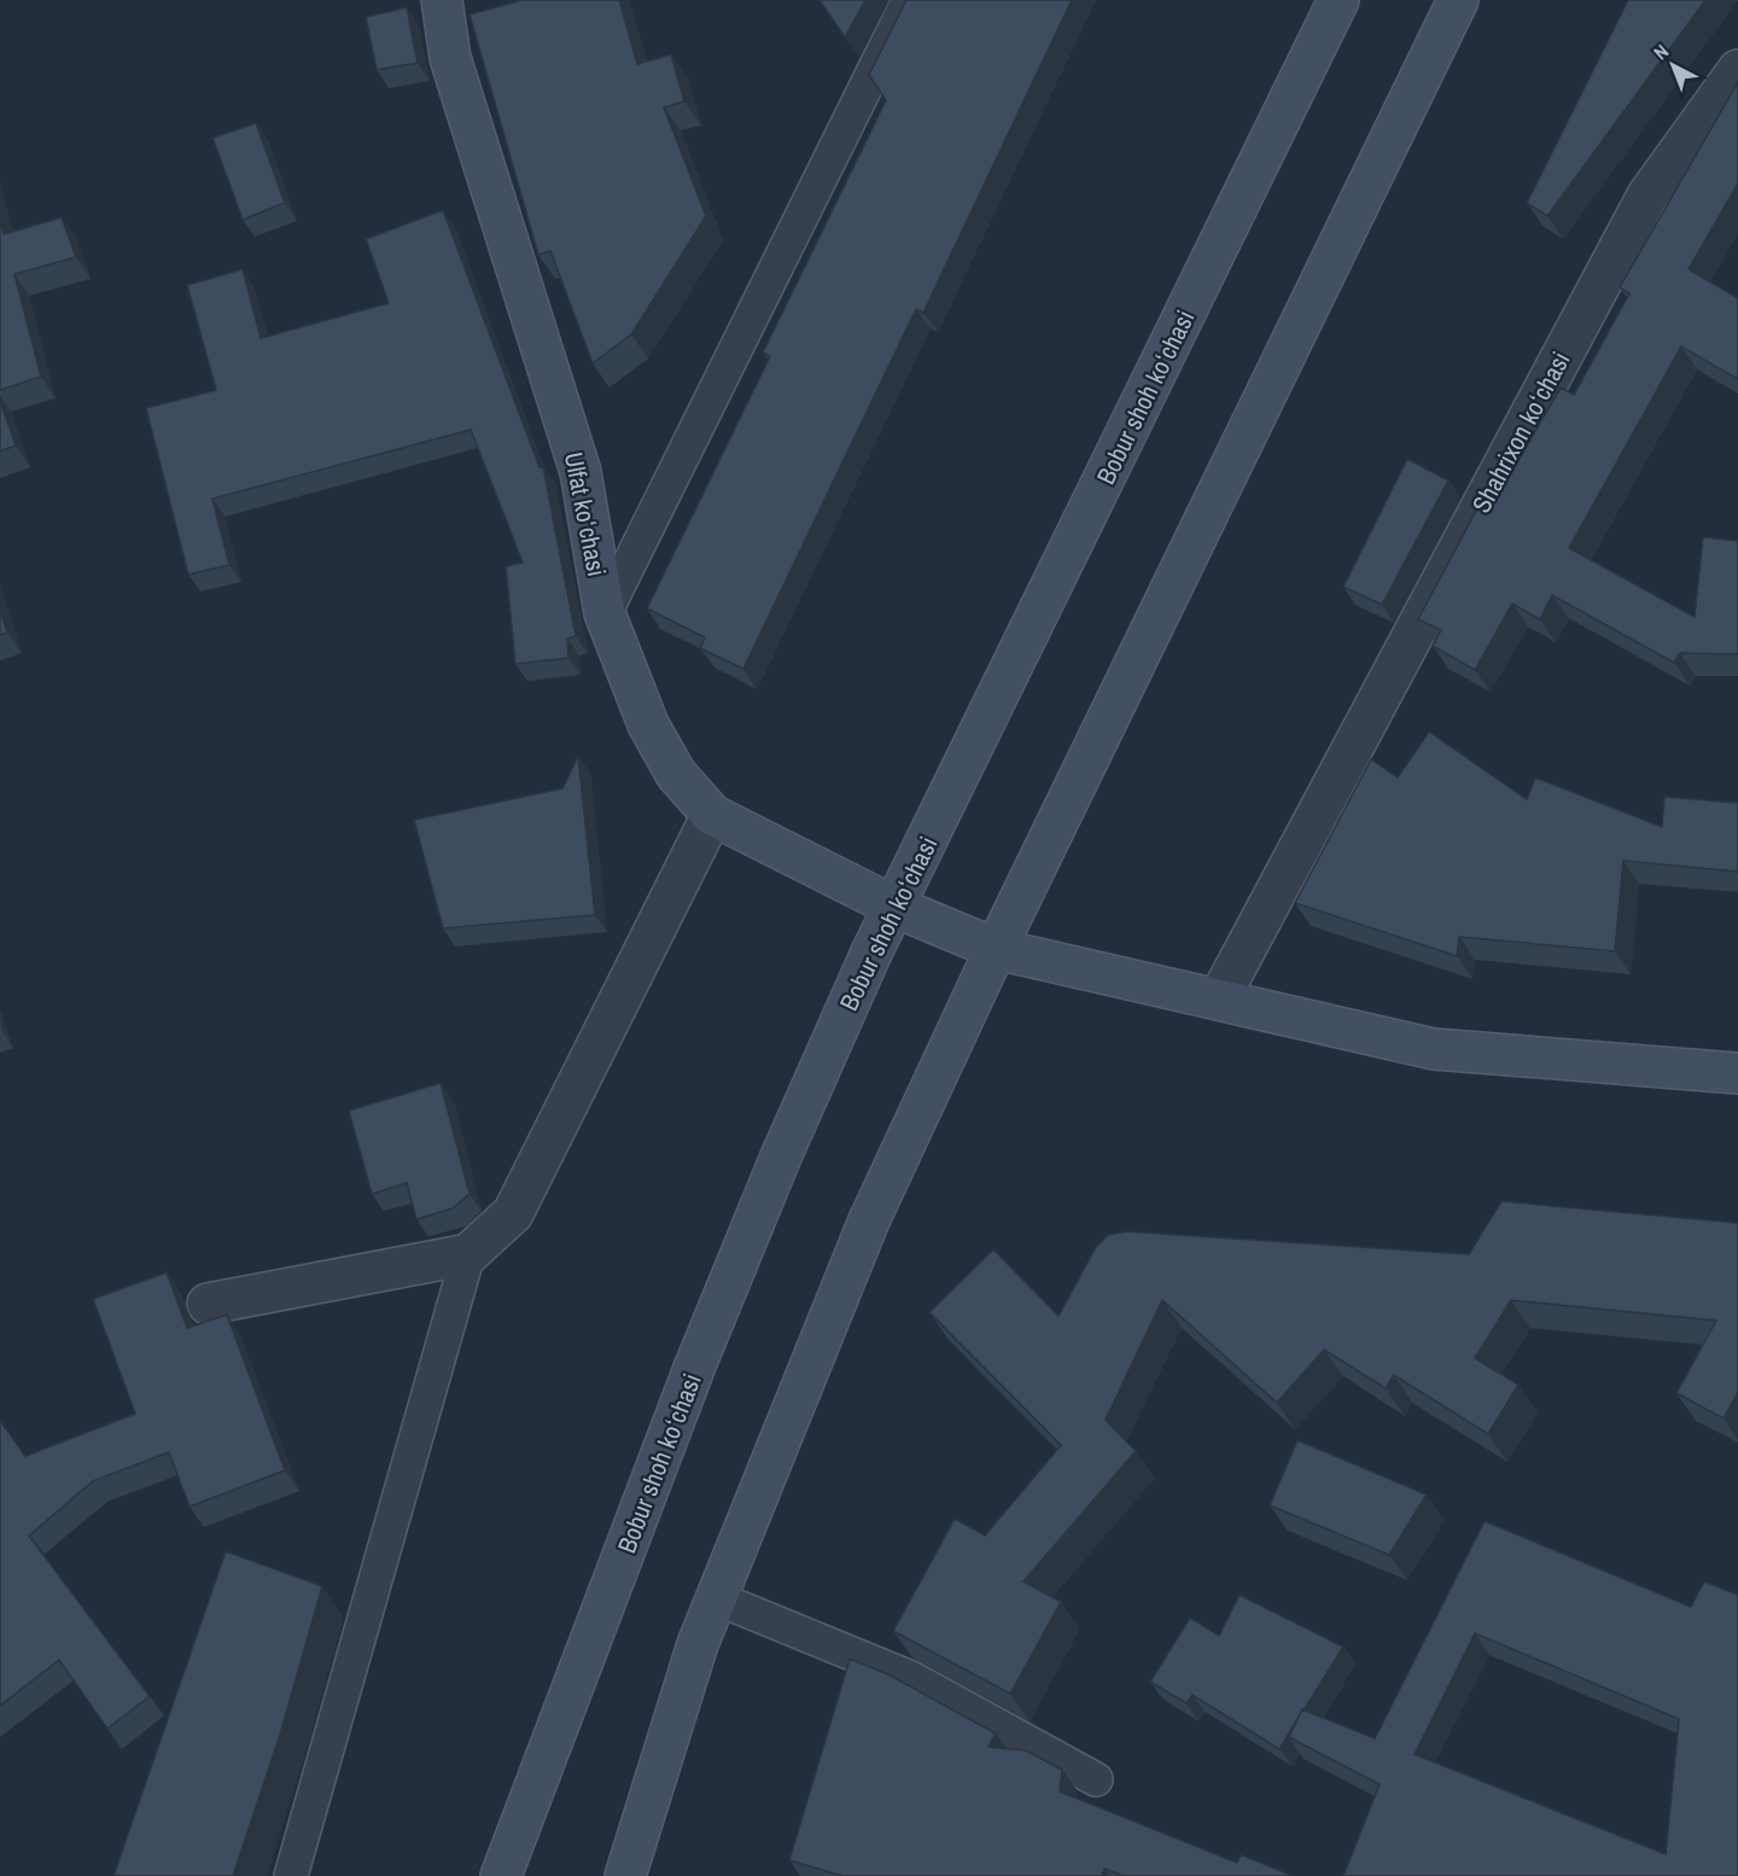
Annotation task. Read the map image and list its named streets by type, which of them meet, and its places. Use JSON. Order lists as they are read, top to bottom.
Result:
{
  "streets": {
    "main road": ["Bobur shoh koʻchasi", "Ulfat koʻchasi"],
    "street": ["Shahrixon koʻchasi"]
  },
  "crossings": [
    ["Bobur shoh koʻchasi", "Ulfat koʻchasi"],
    ["Shahrixon koʻchasi", "Ulfat koʻchasi"]
  ],
  "north": "top left"
}
